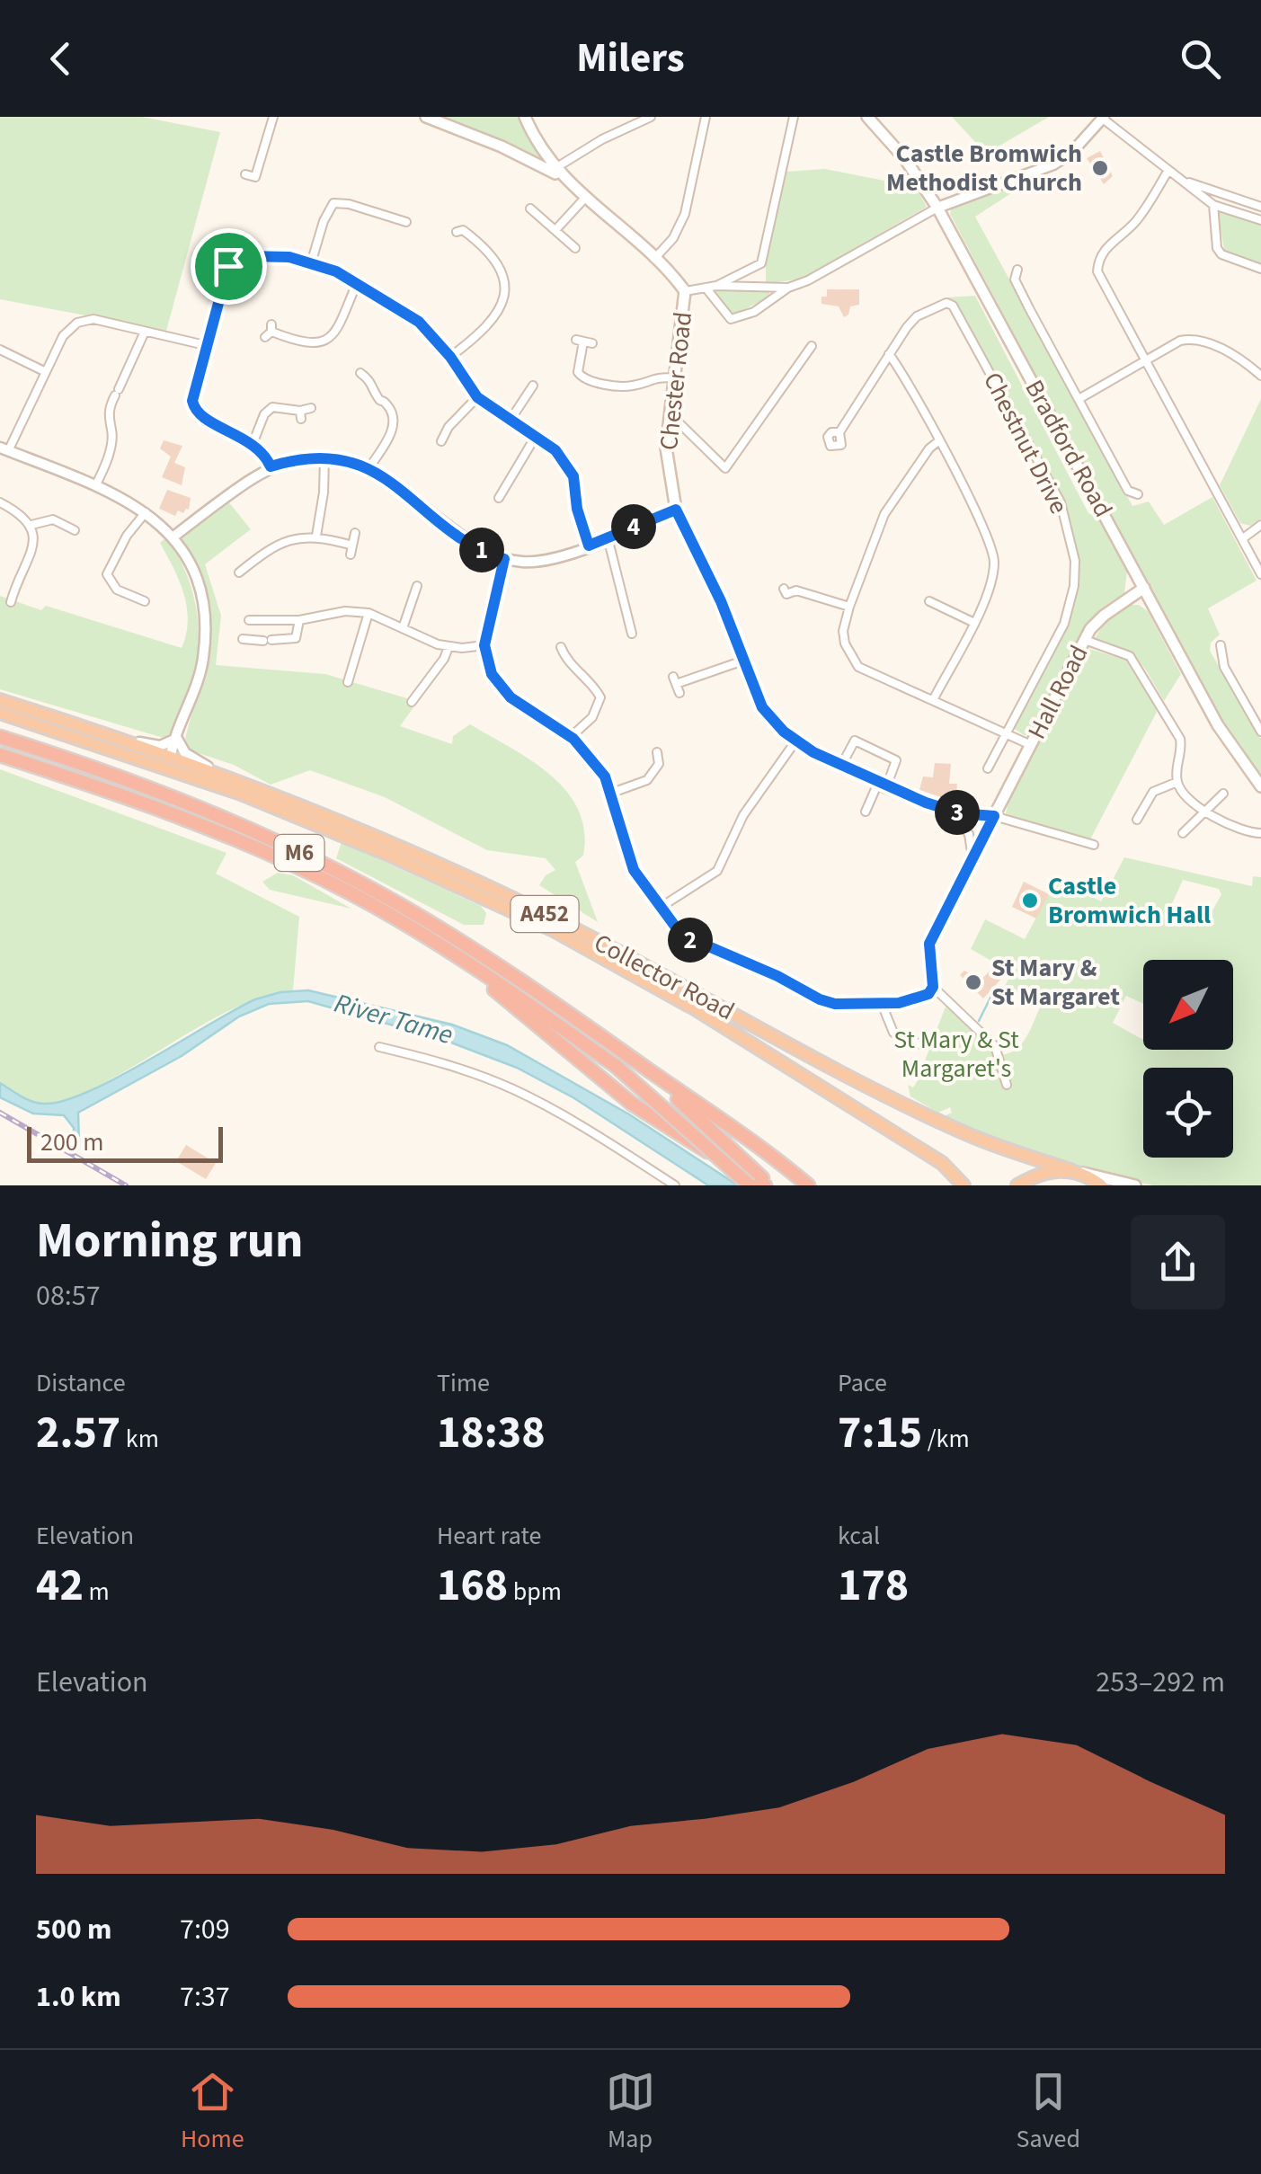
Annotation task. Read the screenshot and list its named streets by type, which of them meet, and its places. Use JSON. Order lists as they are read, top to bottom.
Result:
{
  "streets": {
    "highway": ["M6", "A452", "Collector Road"],
    "main road": ["Chester Road", "Bradford Road", "Hall Road"],
    "street": ["Chestnut Drive"]
  },
  "crossings": [
    ["Chester Road", "Hall Road"],
    ["Bradford Road", "Hall Road"]
  ],
  "water": ["River Tame"],
  "parks": ["St Mary & St Margaret's"],
  "places": ["Castle Bromwich Methodist Church", "Castle Bromwich Hall", "St Mary & St Margaret"],
  "scale_bar": "200 m",
  "north": "bottom left",
  "page": {
    "header": "Milers",
    "pins": [
      "4",
      "1",
      "3",
      "2"
    ],
    "scale": "200 m",
    "heading": ["Morning run", "08:57"],
    "stats": [
      ["Distance", "2.57 km"],
      ["Time", "18:38"],
      ["Pace", "7:15 /km"],
      ["Elevation", "42 m"],
      ["Heart rate", "168 bpm"],
      ["kcal", "178"]
    ],
    "chart": ["Elevation", "253–292 m"],
    "list": [
      {
        "name": "500 m",
        "note": "7:09"
      },
      {
        "name": "1.0 km",
        "note": "7:37"
      }
    ],
    "tabs": ["Home", "Map", "Saved"]
  }
}
